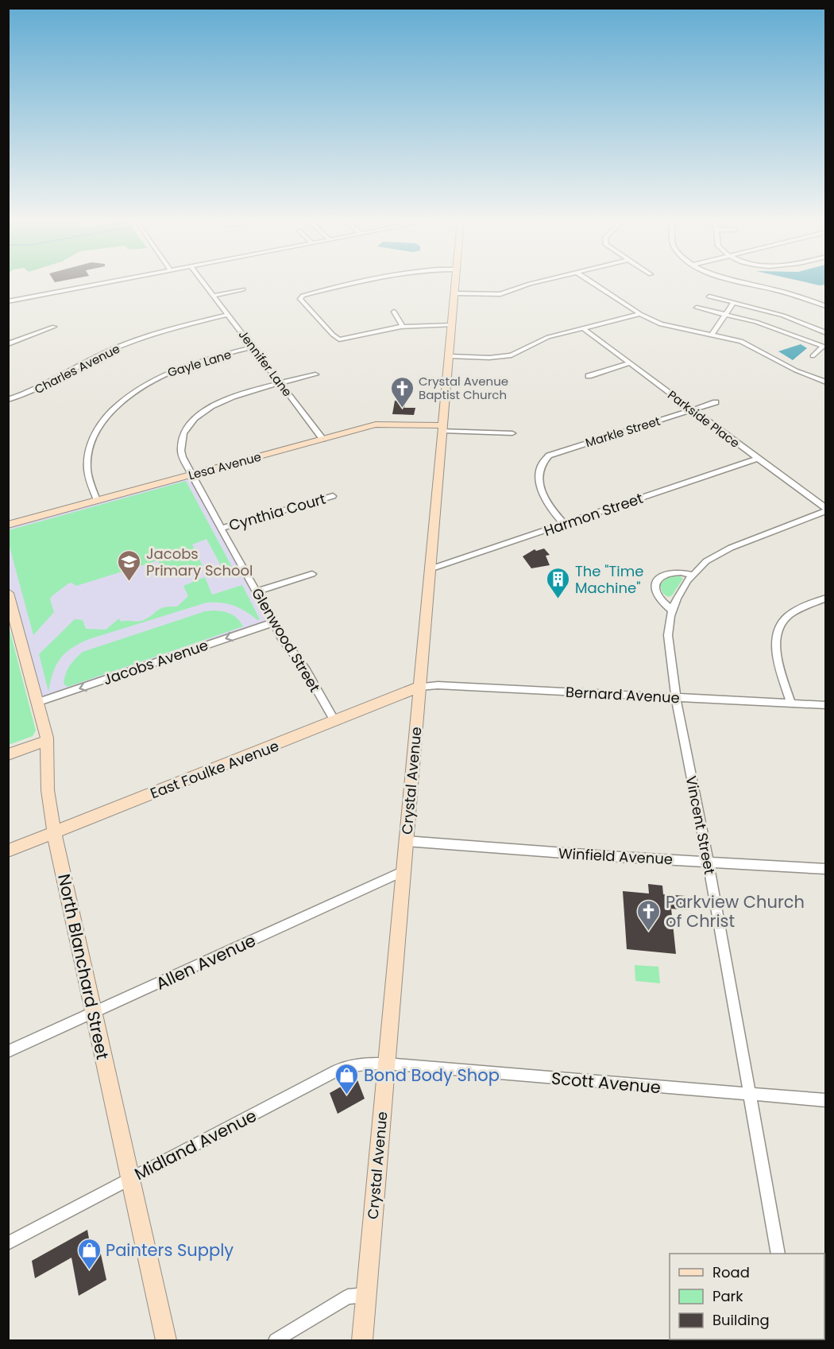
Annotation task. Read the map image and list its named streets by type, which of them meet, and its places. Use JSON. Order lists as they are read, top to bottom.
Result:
{
  "streets": {
    "street": [
      "Gayle Lane",
      "Jennifer Lane",
      "Charles Avenue",
      "Parkside Place",
      "Markle Street",
      "Lesa Avenue",
      "Cynthia Court",
      "Harmon Street",
      "Glenwood Street",
      "Jacobs Avenue",
      "Bernard Avenue",
      "East Foulke Avenue",
      "Crystal Avenue",
      "Vincent Street",
      "Winfield Avenue",
      "Allen Avenue",
      "North Blanchard Street",
      "Scott Avenue",
      "Midland Avenue"
    ]
  },
  "crossings": [
    ["Gayle Lane", "Jennifer Lane"],
    ["Gayle Lane", "Lesa Avenue"],
    ["Jennifer Lane", "Charles Avenue"],
    ["Jennifer Lane", "Lesa Avenue"],
    ["Jennifer Lane", "Glenwood Street"],
    ["Parkside Place", "Markle Street"],
    ["Parkside Place", "Harmon Street"],
    ["Parkside Place", "Vincent Street"],
    ["Markle Street", "Harmon Street"],
    ["Lesa Avenue", "Glenwood Street"],
    ["Lesa Avenue", "Crystal Avenue"],
    ["Cynthia Court", "Glenwood Street"],
    ["Harmon Street", "Crystal Avenue"],
    ["Glenwood Street", "Jacobs Avenue"],
    ["Glenwood Street", "East Foulke Avenue"],
    ["Jacobs Avenue", "North Blanchard Street"],
    ["Bernard Avenue", "East Foulke Avenue"],
    ["Bernard Avenue", "Crystal Avenue"],
    ["Bernard Avenue", "Vincent Street"],
    ["East Foulke Avenue", "Crystal Avenue"],
    ["East Foulke Avenue", "North Blanchard Street"],
    ["Crystal Avenue", "Winfield Avenue"],
    ["Crystal Avenue", "Allen Avenue"],
    ["Crystal Avenue", "Scott Avenue"],
    ["Crystal Avenue", "Midland Avenue"],
    ["Vincent Street", "Winfield Avenue"],
    ["Vincent Street", "Scott Avenue"],
    ["Allen Avenue", "North Blanchard Street"],
    ["North Blanchard Street", "Midland Avenue"],
    ["Scott Avenue", "Midland Avenue"]
  ],
  "one_way": ["Jacobs Avenue"],
  "places": {
    "church": ["Crystal Avenue Baptist Church", "Parkview Church of Christ"],
    "school or university": ["Jacobs Primary School"],
    "building": ["The \"Time Machine\""],
    "shop": ["Bond Body Shop", "Painters Supply"]
  },
  "legend": ["Road", "Park", "Building"]
}
